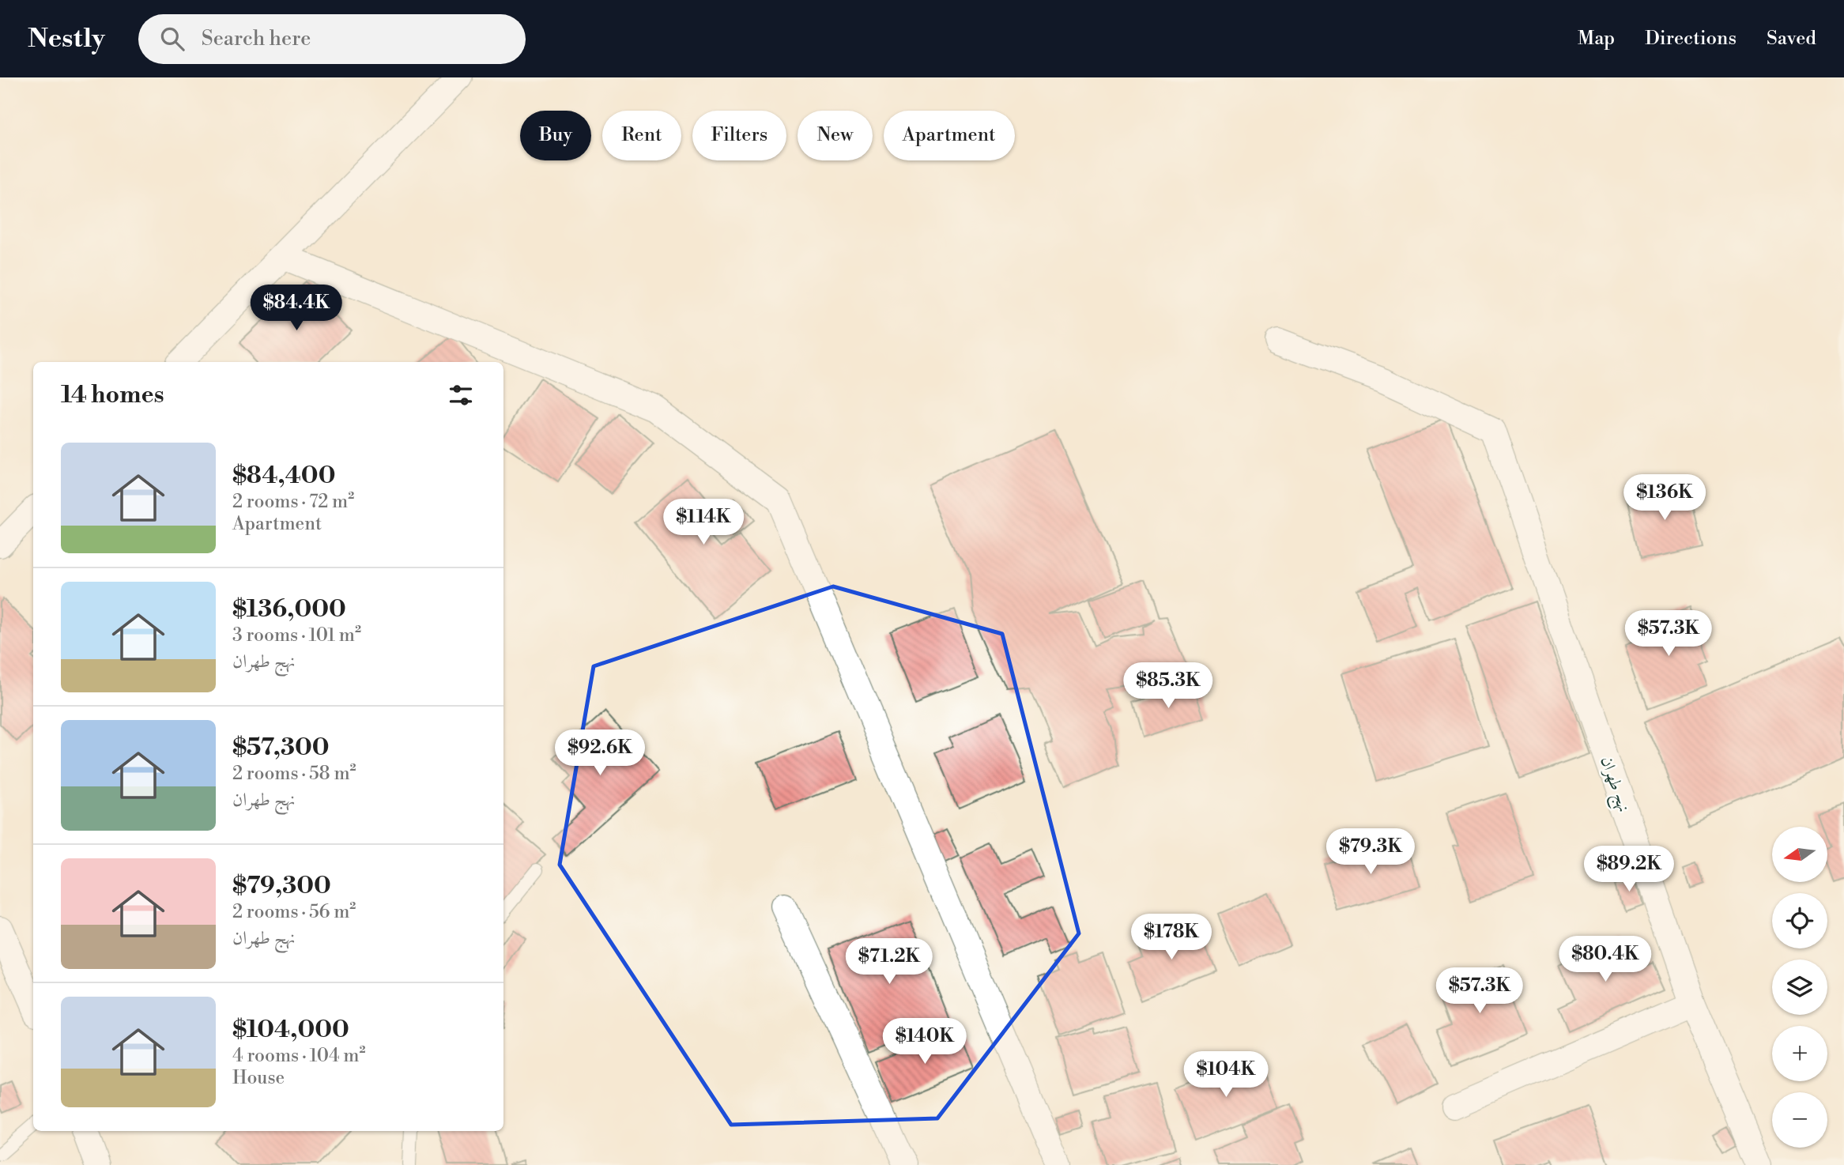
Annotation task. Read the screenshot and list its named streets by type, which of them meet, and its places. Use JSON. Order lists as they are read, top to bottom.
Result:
{
  "streets": {
    "street": ["نهج طهران"]
  },
  "north": "left",
  "page": {
    "header": "Nestly",
    "search": "Search here",
    "nav": ["Map", "Directions", "Saved"],
    "chip": [
      "Buy",
      "Rent",
      "Filters",
      "New",
      "Apartment"
    ],
    "price": [
      "$84.4K",
      "$136K",
      "$114K",
      "$57.3K",
      "$85.3K",
      "$92.6K",
      "$79.3K",
      "$89.2K",
      "$178K",
      "$80.4K",
      "$71.2K",
      "$57.3K",
      "$140K",
      "$104K"
    ],
    "heading": "14 homes",
    "list": [
      {
        "name": "$84,400",
        "note": "2 rooms · 72 m² · Apartment"
      },
      {
        "name": "$136,000",
        "note": "3 rooms · 101 m² · نهج طهران"
      },
      {
        "name": "$57,300",
        "note": "2 rooms · 58 m² · نهج طهران"
      },
      {
        "name": "$79,300",
        "note": "2 rooms · 56 m² · نهج طهران"
      },
      {
        "name": "$104,000",
        "note": "4 rooms · 104 m² · House"
      }
    ],
    "map_buttons": ["+", "−"]
  }
}
